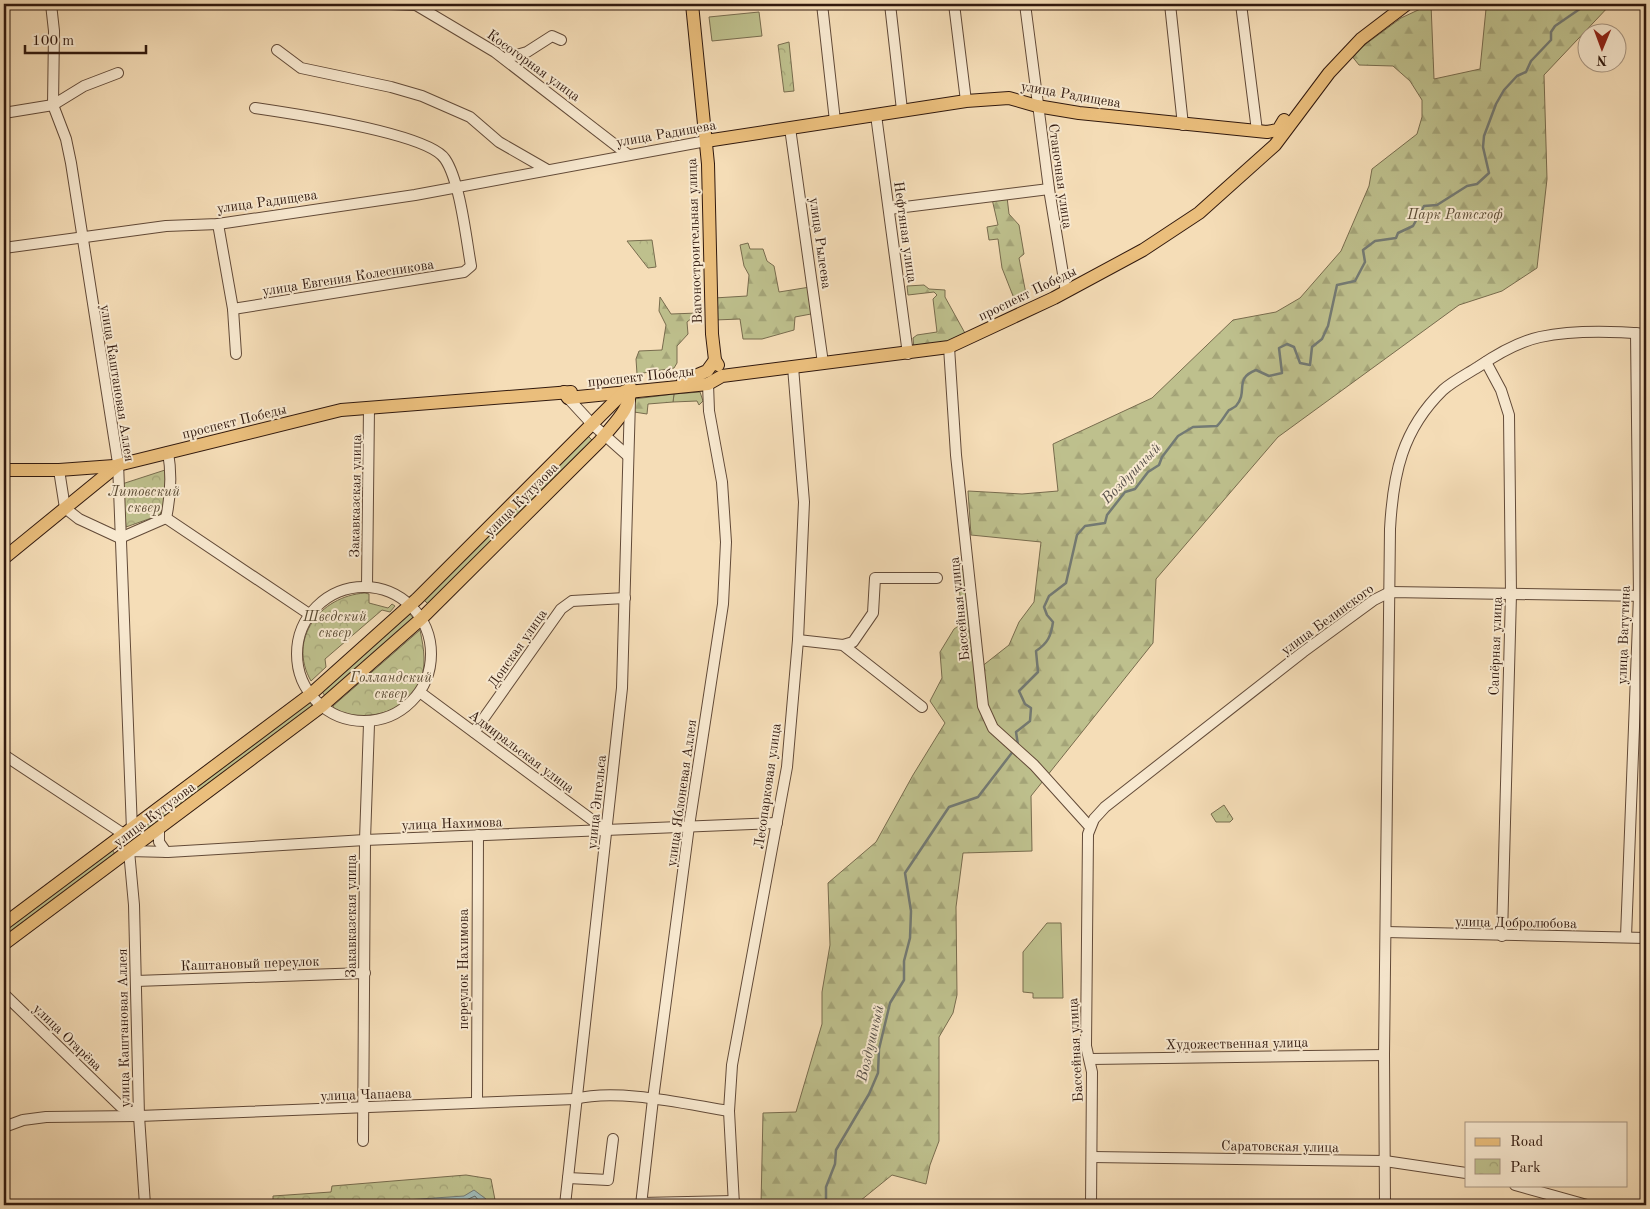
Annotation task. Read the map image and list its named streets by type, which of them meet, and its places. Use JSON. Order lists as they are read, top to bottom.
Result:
{
  "streets": {
    "main road": [
      "улица Радищева",
      "Вагоностроительная улица",
      "проспект Победы",
      "улица Кутузова"
    ],
    "street": [
      "Косогорная улица",
      "Станочная улица",
      "Нефтяная улица",
      "улица Рылеева",
      "улица Евгения Колесникова",
      "улица Каштановая Аллея",
      "Закавказская улица",
      "Бассейная улица",
      "улица Белинского",
      "улица Ватутина",
      "Сапёрная улица",
      "Донская улица",
      "Адмиральская улица",
      "Лесопарковая улица",
      "улица Яблоневая Аллея",
      "улица Энгельса",
      "улица Нахимова",
      "улица Добролюбова",
      "Каштановый переулок",
      "переулок Нахимова",
      "улица Огарёва",
      "Художественная улица",
      "улица Чапаева",
      "Саратовская улица"
    ]
  },
  "crossings": [
    ["Косогорная улица", "улица Радищева"],
    ["улица Радищева", "Станочная улица"],
    ["улица Радищева", "Нефтяная улица"],
    ["улица Радищева", "Вагоностроительная улица"],
    ["улица Радищева", "улица Рылеева"],
    ["улица Радищева", "улица Евгения Колесникова"],
    ["улица Радищева", "улица Каштановая Аллея"],
    ["Станочная улица", "проспект Победы"],
    ["Нефтяная улица", "проспект Победы"],
    ["Вагоностроительная улица", "проспект Победы"],
    ["улица Рылеева", "проспект Победы"],
    ["проспект Победы", "улица Каштановая Аллея"],
    ["проспект Победы", "Закавказская улица"],
    ["проспект Победы", "улица Кутузова"],
    ["проспект Победы", "Бассейная улица"],
    ["проспект Победы", "Лесопарковая улица"],
    ["проспект Победы", "улица Яблоневая Аллея"],
    ["проспект Победы", "улица Энгельса"],
    ["улица Каштановая Аллея", "улица Кутузова"],
    ["улица Каштановая Аллея", "улица Нахимова"],
    ["улица Каштановая Аллея", "Каштановый переулок"],
    ["улица Каштановая Аллея", "улица Огарёва"],
    ["улица Каштановая Аллея", "улица Чапаева"],
    ["Закавказская улица", "улица Нахимова"],
    ["Закавказская улица", "Каштановый переулок"],
    ["Закавказская улица", "улица Чапаева"],
    ["улица Кутузова", "улица Энгельса"],
    ["улица Кутузова", "улица Нахимова"],
    ["Бассейная улица", "улица Белинского"],
    ["Бассейная улица", "Художественная улица"],
    ["Бассейная улица", "Саратовская улица"],
    ["улица Белинского", "улица Ватутина"],
    ["улица Белинского", "Сапёрная улица"],
    ["улица Ватутина", "улица Добролюбова"],
    ["Сапёрная улица", "улица Добролюбова"],
    ["Донская улица", "Адмиральская улица"],
    ["Донская улица", "улица Энгельса"],
    ["Адмиральская улица", "улица Энгельса"],
    ["Адмиральская улица", "улица Нахимова"],
    ["Лесопарковая улица", "улица Нахимова"],
    ["Лесопарковая улица", "улица Чапаева"],
    ["улица Яблоневая Аллея", "улица Нахимова"],
    ["улица Яблоневая Аллея", "улица Чапаева"],
    ["улица Энгельса", "улица Нахимова"],
    ["улица Энгельса", "улица Чапаева"],
    ["улица Нахимова", "переулок Нахимова"],
    ["переулок Нахимова", "улица Чапаева"],
    ["улица Огарёва", "улица Чапаева"]
  ],
  "water": ["Воздушный"],
  "parks": [
    "Парк Ратсхоф",
    "Литовский сквер",
    "Шведский сквер",
    "Голландский сквер"
  ],
  "legend": ["Road", "Park"],
  "scale_bar": "100 m",
  "north": "bottom"
}
